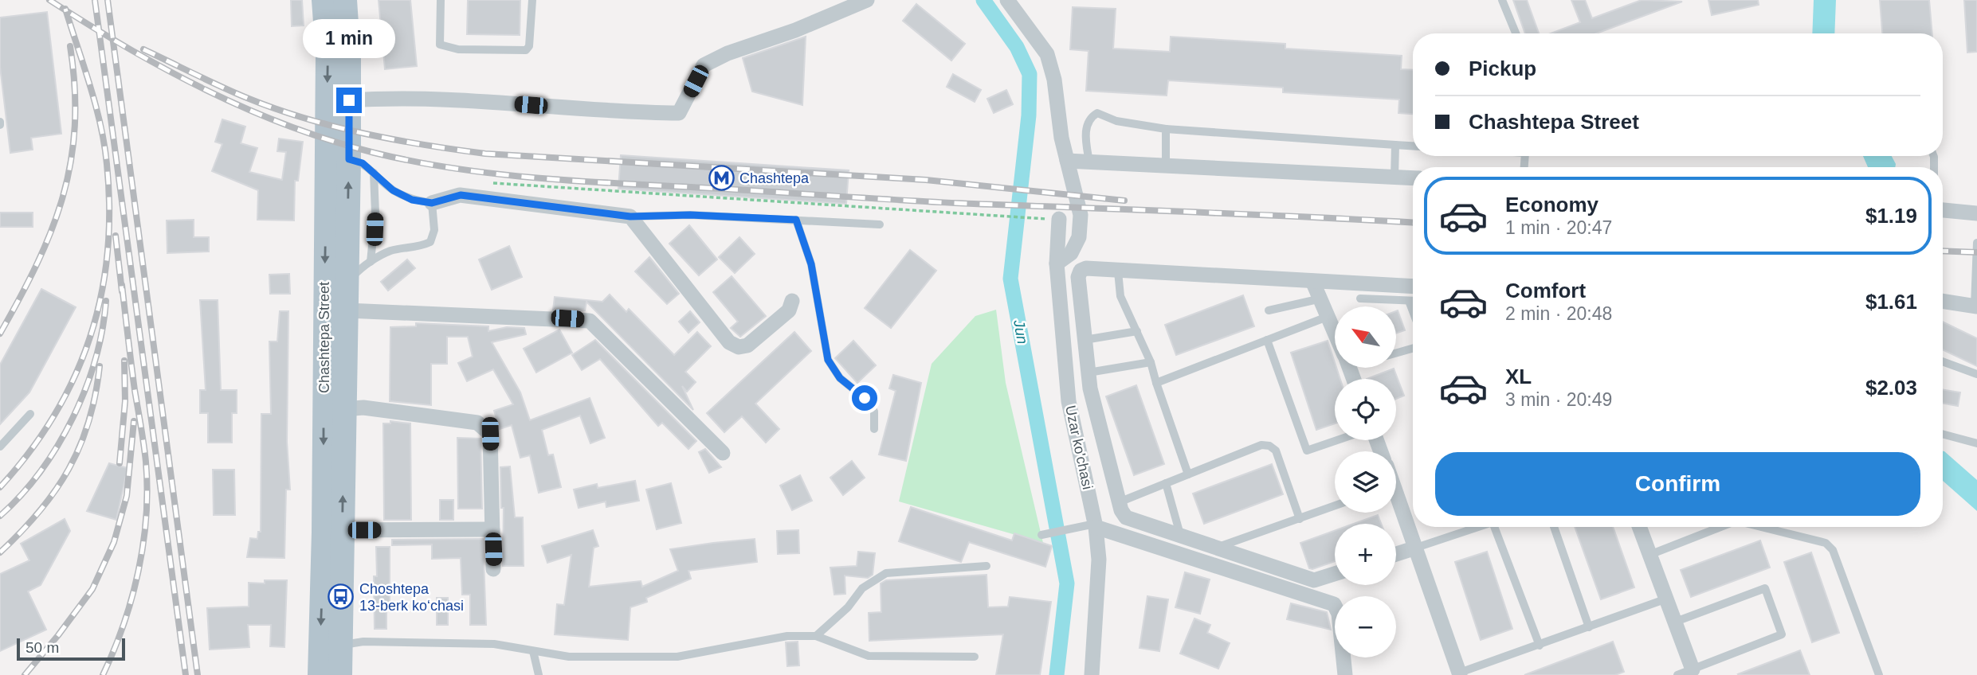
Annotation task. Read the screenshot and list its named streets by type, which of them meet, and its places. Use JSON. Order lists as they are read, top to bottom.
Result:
{
  "streets": {
    "main road": ["Chashtepa Street"],
    "street": ["Uzar ko'chasi"]
  },
  "water": ["Jun"],
  "places": {
    "metro station": ["Chashtepa"],
    "bus stop": ["Choshtepa 13-berk koʻchasi"]
  },
  "scale_bar": "50 m",
  "north": "top left",
  "page": {
    "bubble": "1 min",
    "banner": ["Pickup", "Chashtepa Street"],
    "list": [
      {
        "name": "Economy",
        "note": "1 min · 20:47",
        "value": "$1.19"
      },
      {
        "name": "Comfort",
        "note": "2 min · 20:48",
        "value": "$1.61"
      },
      {
        "name": "XL",
        "note": "3 min · 20:49",
        "value": "$2.03"
      }
    ],
    "map_buttons": ["+", "−"],
    "buttons": "Confirm",
    "scale": "50 m"
  }
}
